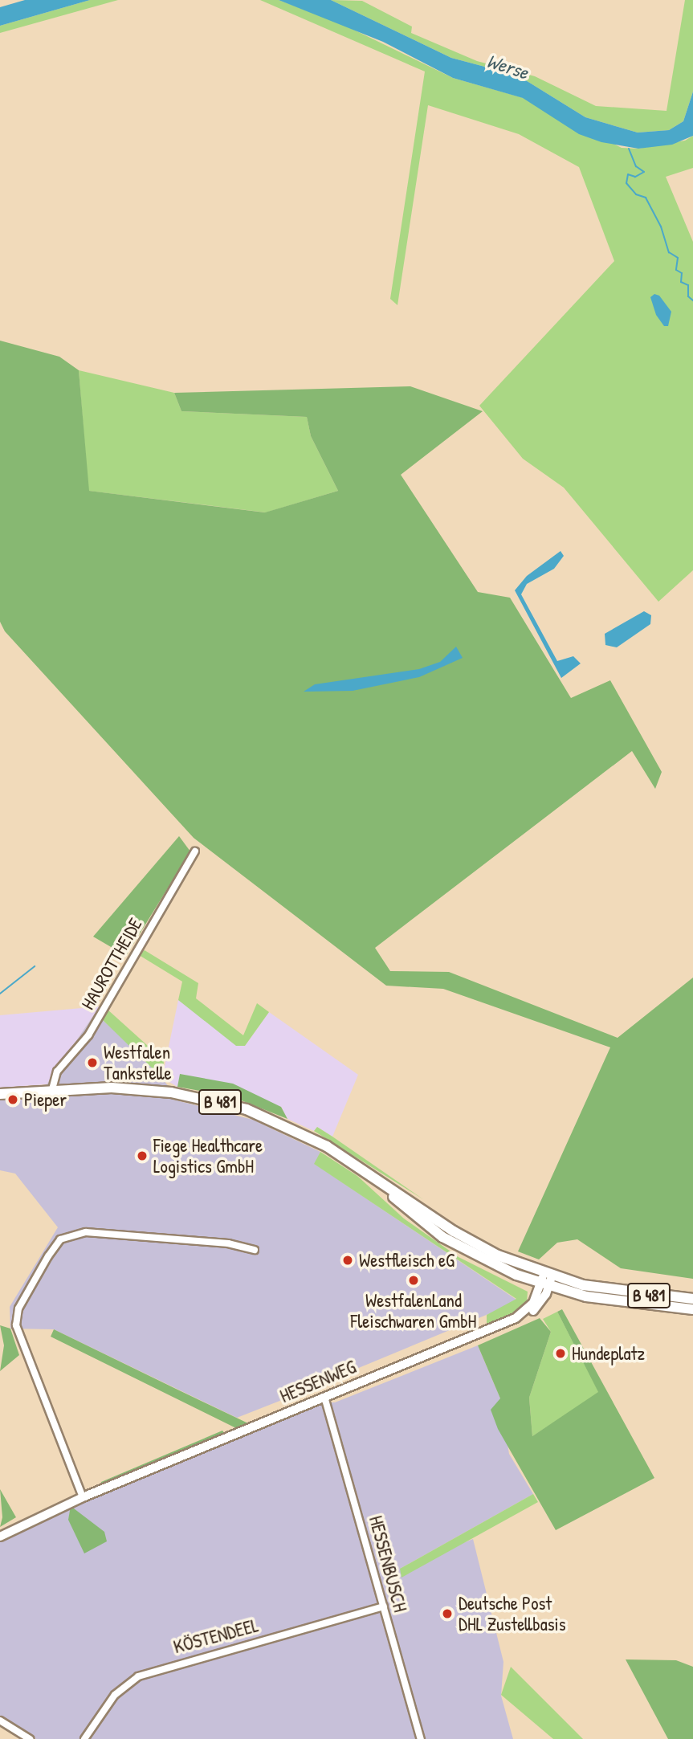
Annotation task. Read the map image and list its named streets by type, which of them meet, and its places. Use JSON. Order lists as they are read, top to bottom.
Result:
{
  "streets": {
    "main road": ["B 481"],
    "street": [
      "HAUROTTHEIDE",
      "HESSENWEG",
      "HESSENBUSCH",
      "KÖSTENDEEL"
    ]
  },
  "crossings": [
    ["HAUROTTHEIDE", "B 481"],
    ["B 481", "HESSENWEG"],
    ["HESSENWEG", "HESSENBUSCH"],
    ["HESSENBUSCH", "KÖSTENDEEL"]
  ],
  "water": ["Werse"],
  "places": [
    "Westfalen Tankstelle",
    "Pieper",
    "Fiege Healthcare Logistics GmbH",
    "Westfleisch eG",
    "WestfalenLand Fleischwaren GmbH",
    "Hundeplatz",
    "Deutsche Post DHL Zustellbasis"
  ]
}
